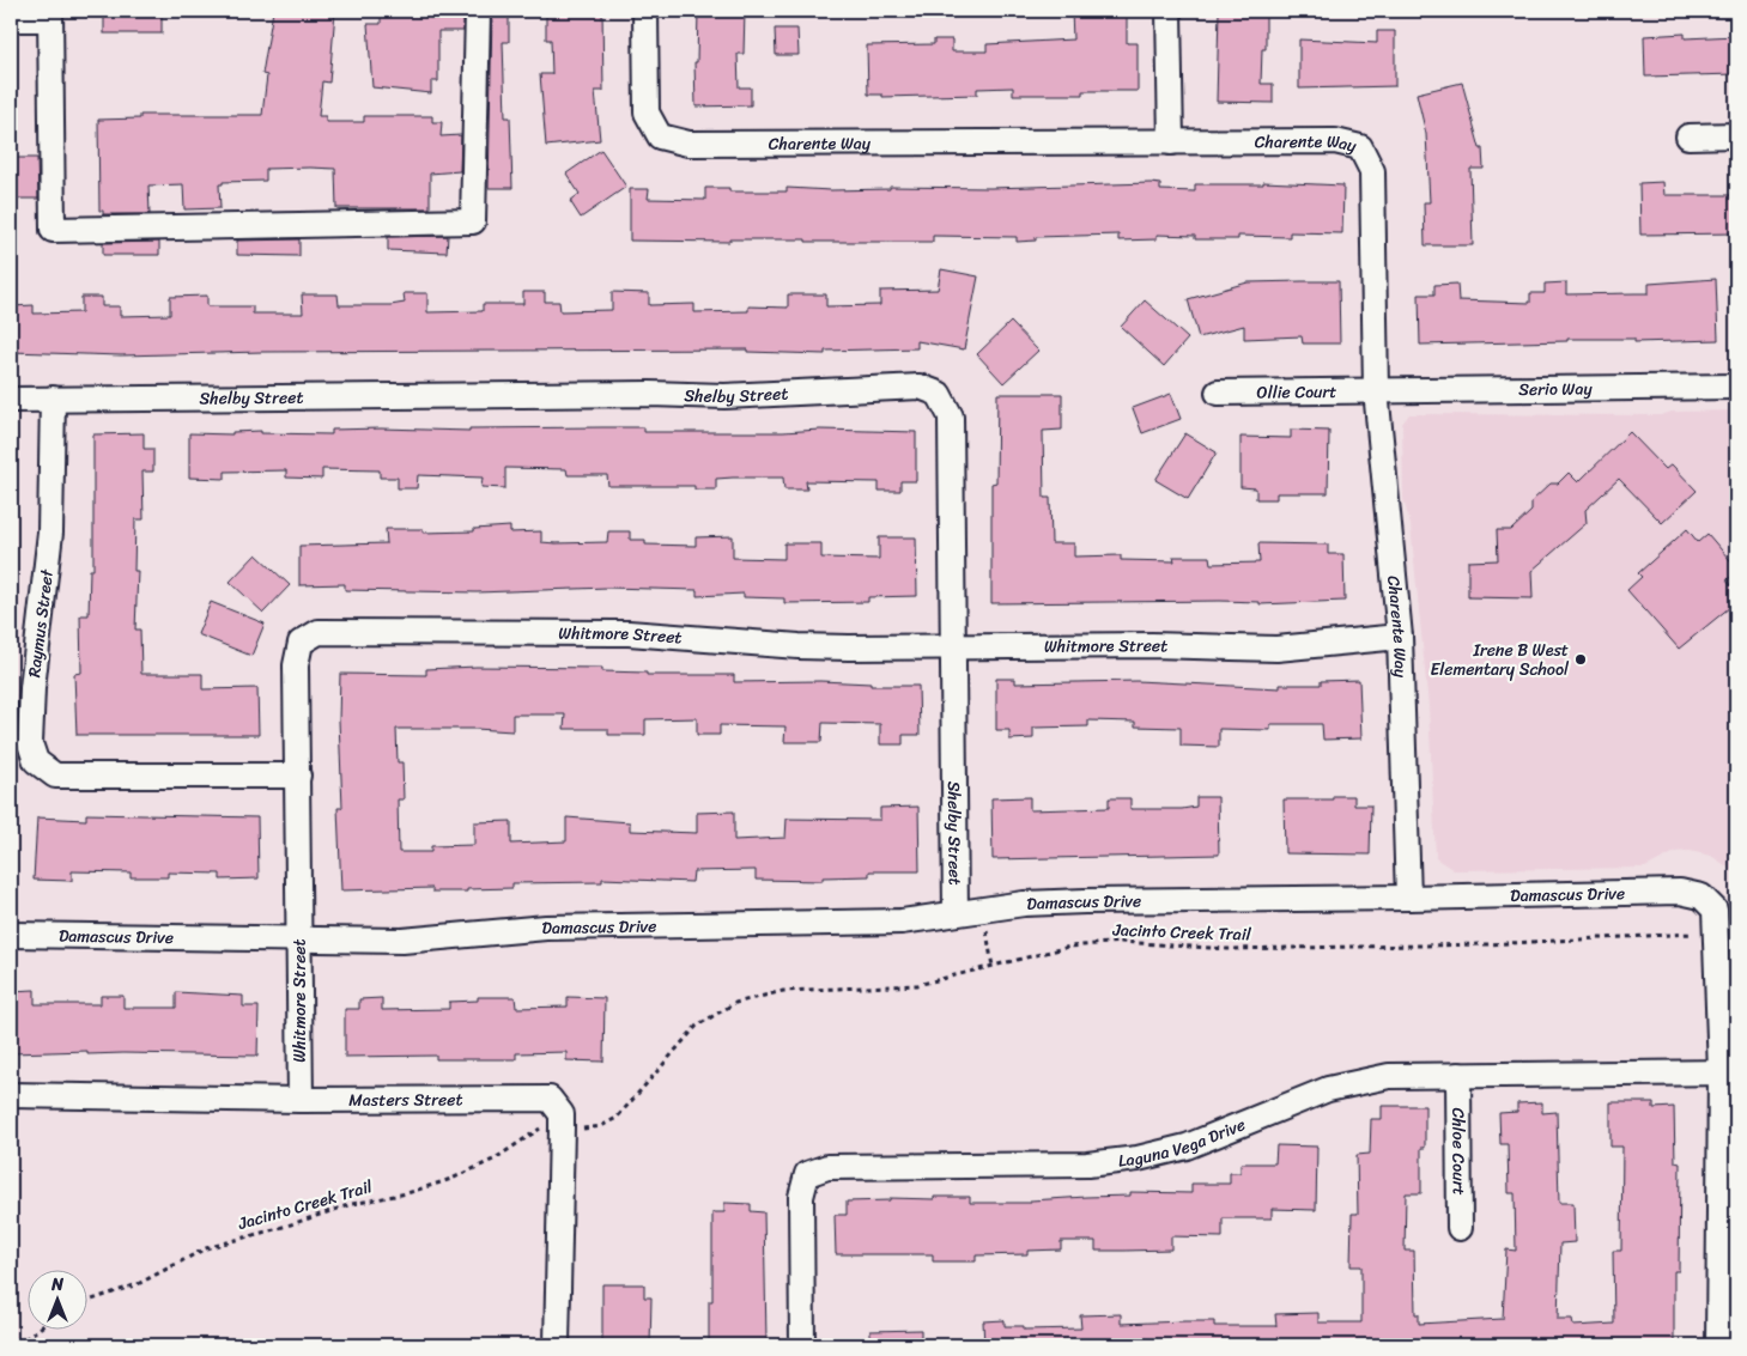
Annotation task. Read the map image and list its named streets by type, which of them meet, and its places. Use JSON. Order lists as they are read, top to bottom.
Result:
{
  "streets": {
    "street": [
      "Charente Way",
      "Serio Way",
      "Ollie Court",
      "Shelby Street",
      "Raymus Street",
      "Whitmore Street",
      "Damascus Drive",
      "Masters Street",
      "Laguna Vega Drive",
      "Chloe Court"
    ],
    "path": ["Jacinto Creek Trail"]
  },
  "crossings": [
    ["Charente Way", "Serio Way"],
    ["Charente Way", "Ollie Court"],
    ["Charente Way", "Whitmore Street"],
    ["Charente Way", "Damascus Drive"],
    ["Serio Way", "Ollie Court"],
    ["Shelby Street", "Raymus Street"],
    ["Shelby Street", "Whitmore Street"],
    ["Shelby Street", "Damascus Drive"],
    ["Raymus Street", "Whitmore Street"],
    ["Whitmore Street", "Damascus Drive"],
    ["Whitmore Street", "Masters Street"],
    ["Damascus Drive", "Laguna Vega Drive"],
    ["Laguna Vega Drive", "Chloe Court"]
  ],
  "places": ["Irene B West Elementary School"],
  "north": "top"
}
